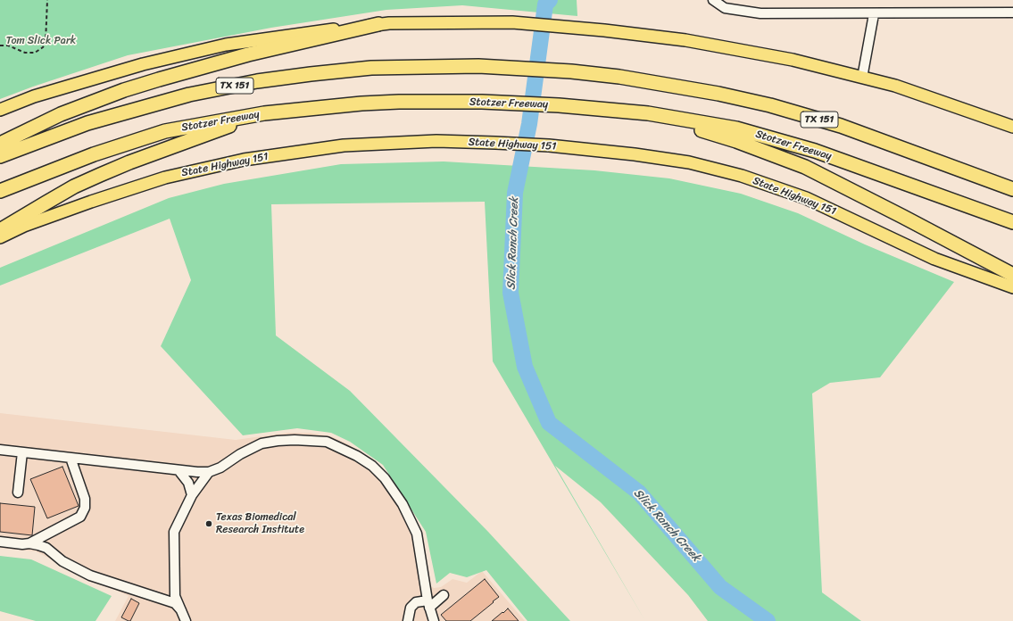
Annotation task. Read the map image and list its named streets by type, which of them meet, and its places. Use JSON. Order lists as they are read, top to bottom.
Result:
{
  "streets": {
    "highway": ["TX 151", "Stotzer Freeway"],
    "main road": ["State Highway 151"]
  },
  "water": ["Slick Ranch Creek"],
  "parks": ["Tom Slick Park"],
  "places": ["Texas Biomedical Research Institute"]
}
